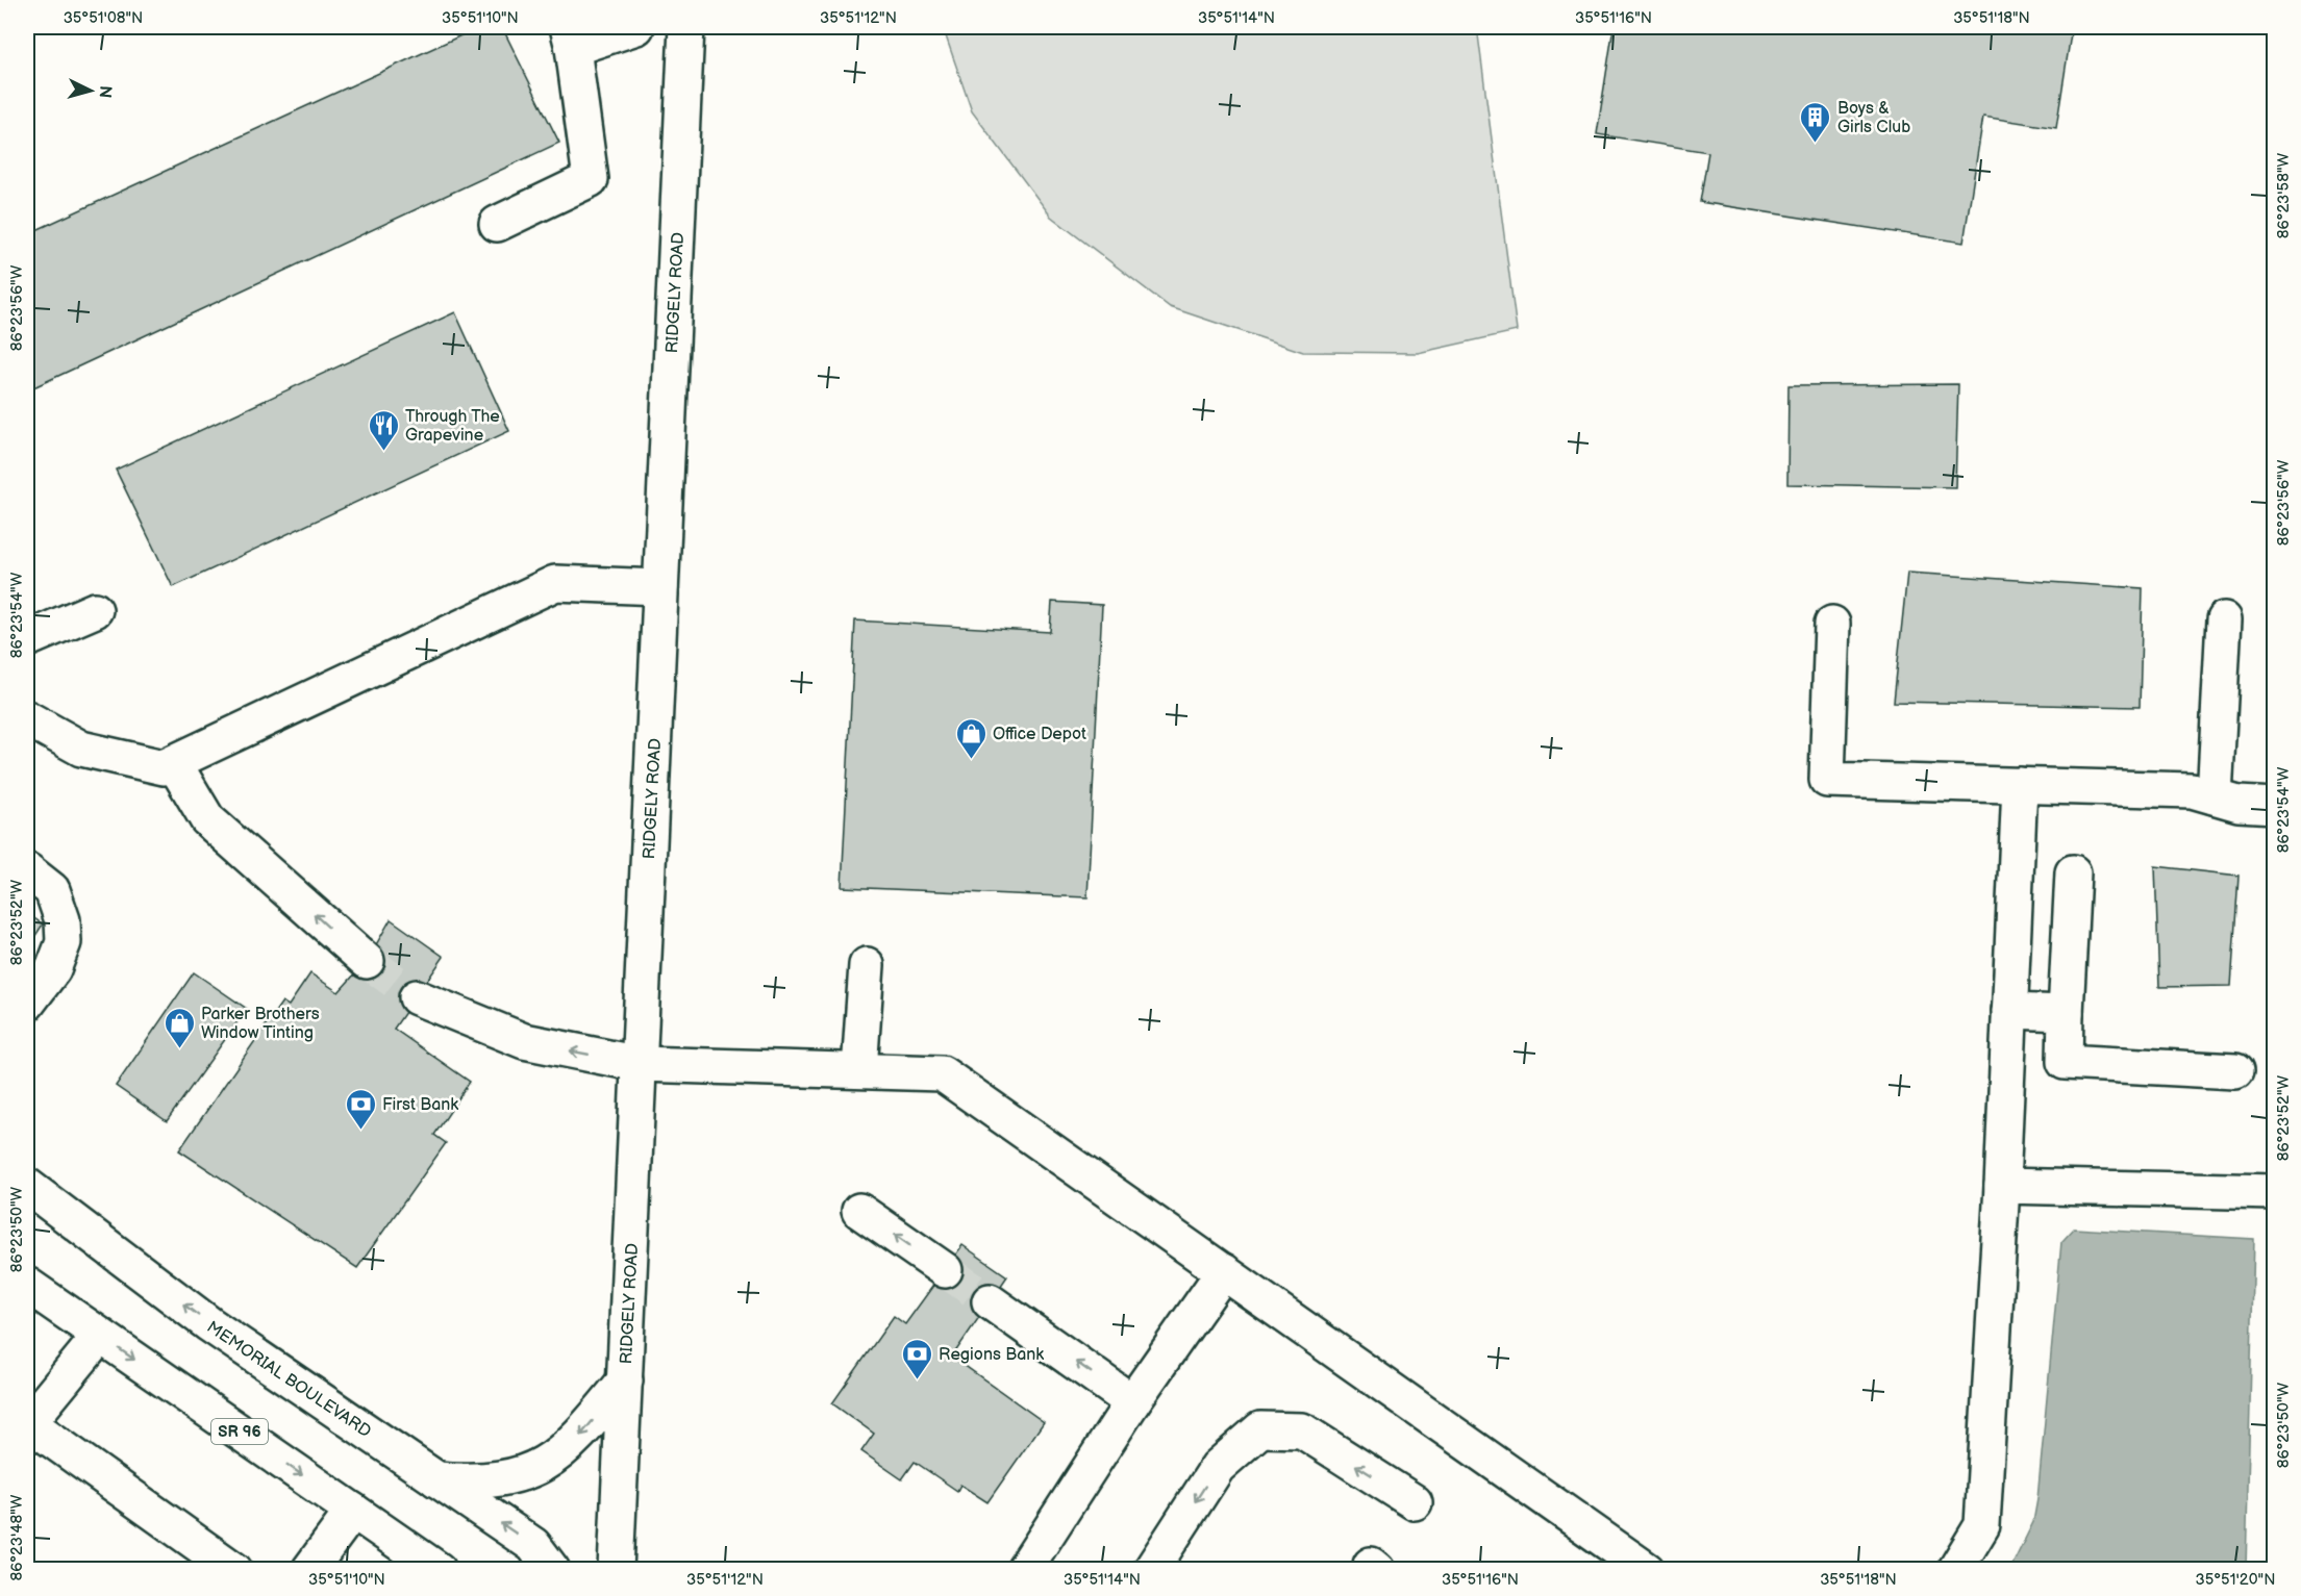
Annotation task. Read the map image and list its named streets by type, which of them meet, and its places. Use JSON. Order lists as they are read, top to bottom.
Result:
{
  "streets": {
    "street": ["RIDGELY ROAD", "MEMORIAL BOULEVARD", "SR 96"]
  },
  "places": {
    "building": ["Boys & Girls Club"],
    "restaurant": ["Through The Grapevine"],
    "shop": ["Office Depot", "Parker Brothers Window Tinting"],
    "bank": ["First Bank", "Regions Bank"]
  },
  "north": "right",
  "coordinates": [
    "35°51'08\"N",
    "35°51'10\"N",
    "35°51'12\"N",
    "35°51'14\"N",
    "35°51'16\"N",
    "35°51'18\"N",
    "86°23'58\"W",
    "86°23'56\"W",
    "86°23'54\"W",
    "86°23'52\"W",
    "86°23'50\"W",
    "86°23'48\"W",
    "35°51'20\"N"
  ]
}
